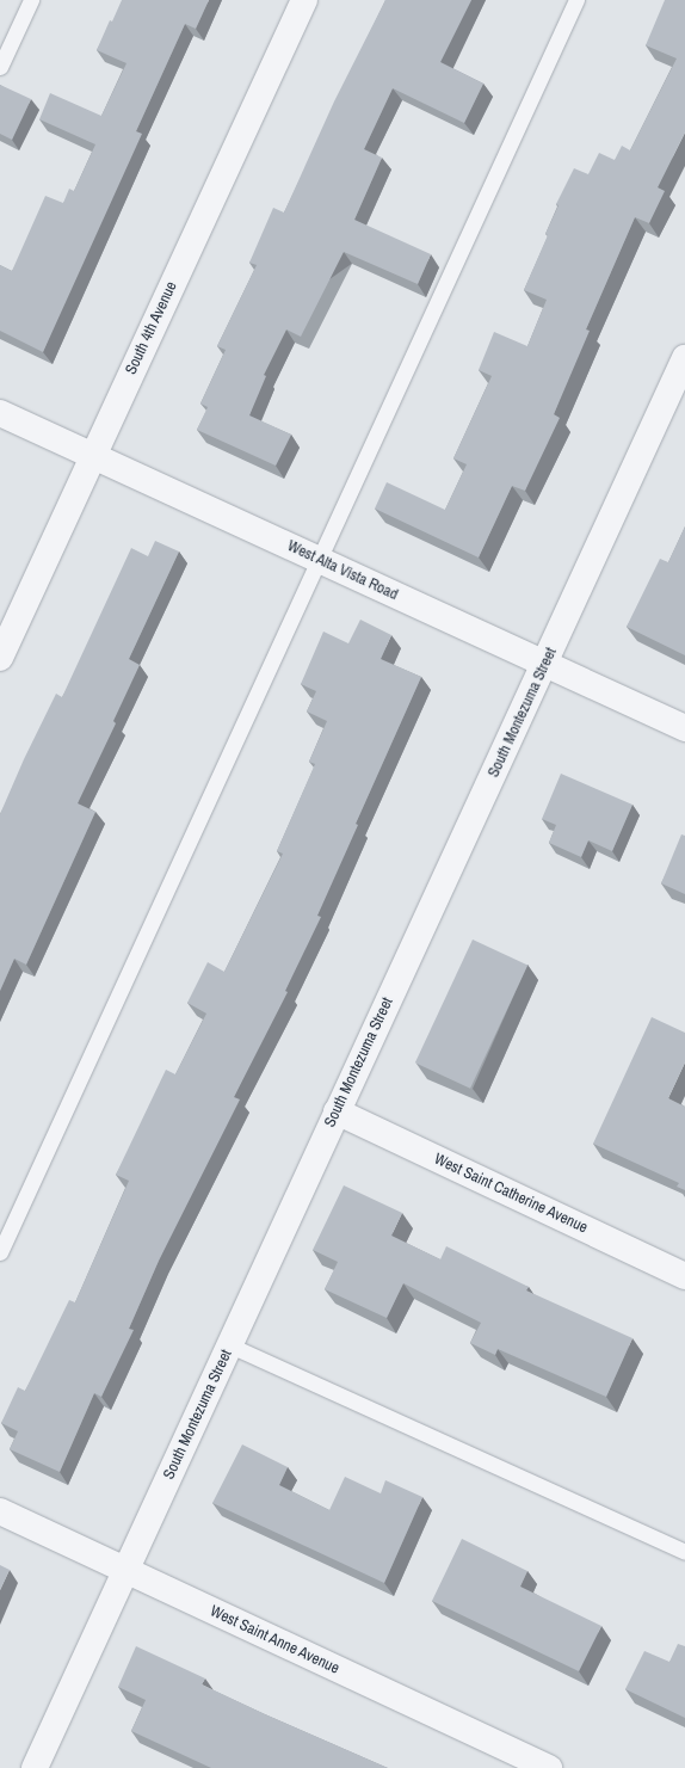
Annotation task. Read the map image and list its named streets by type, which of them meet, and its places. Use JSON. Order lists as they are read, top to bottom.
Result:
{
  "streets": {
    "street": [
      "South 4th Avenue",
      "West Alta Vista Road",
      "South Montezuma Street",
      "West Saint Catherine Avenue",
      "West Saint Anne Avenue"
    ]
  },
  "crossings": [
    ["South 4th Avenue", "West Alta Vista Road"],
    ["West Alta Vista Road", "South Montezuma Street"],
    ["South Montezuma Street", "West Saint Catherine Avenue"],
    ["South Montezuma Street", "West Saint Anne Avenue"]
  ]
}
